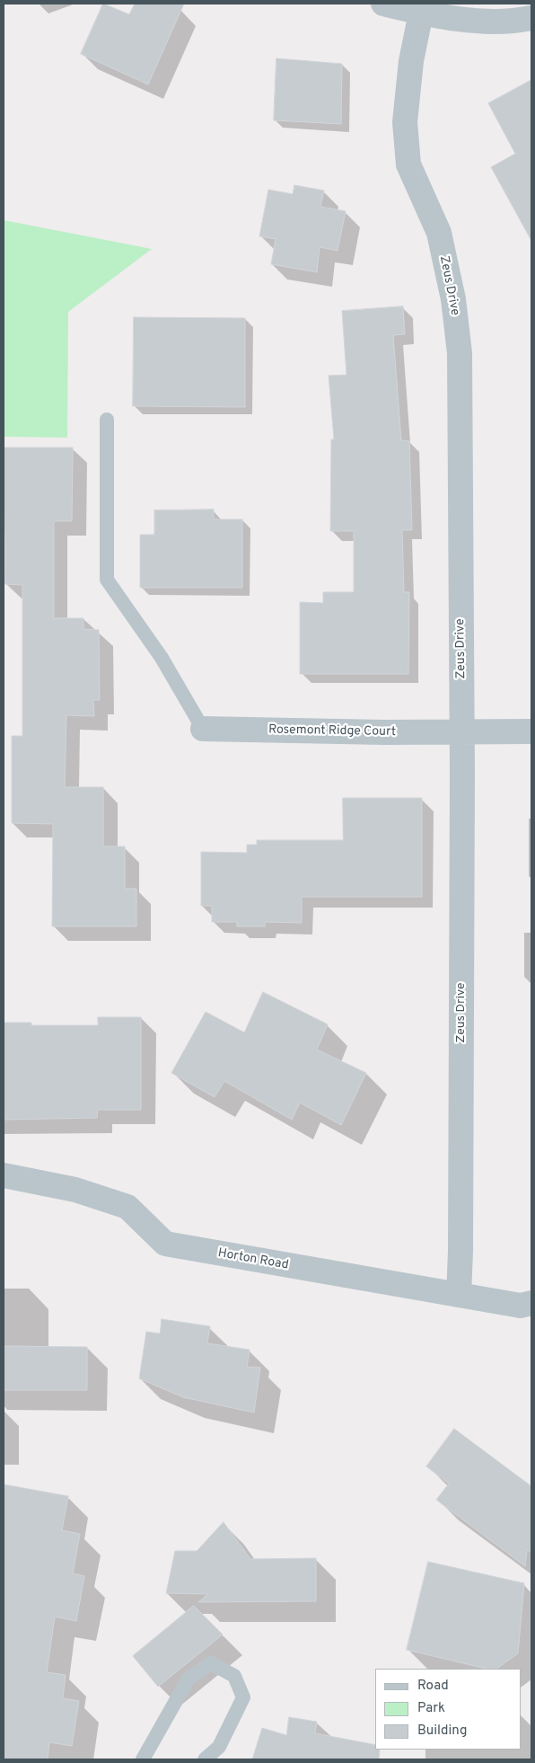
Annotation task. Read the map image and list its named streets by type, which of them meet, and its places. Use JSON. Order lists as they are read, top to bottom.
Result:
{
  "streets": {
    "street": ["Zeus Drive", "Rosemont Ridge Court", "Horton Road"]
  },
  "crossings": [
    ["Zeus Drive", "Rosemont Ridge Court"],
    ["Zeus Drive", "Horton Road"]
  ],
  "legend": ["Road", "Park", "Building"]
}
